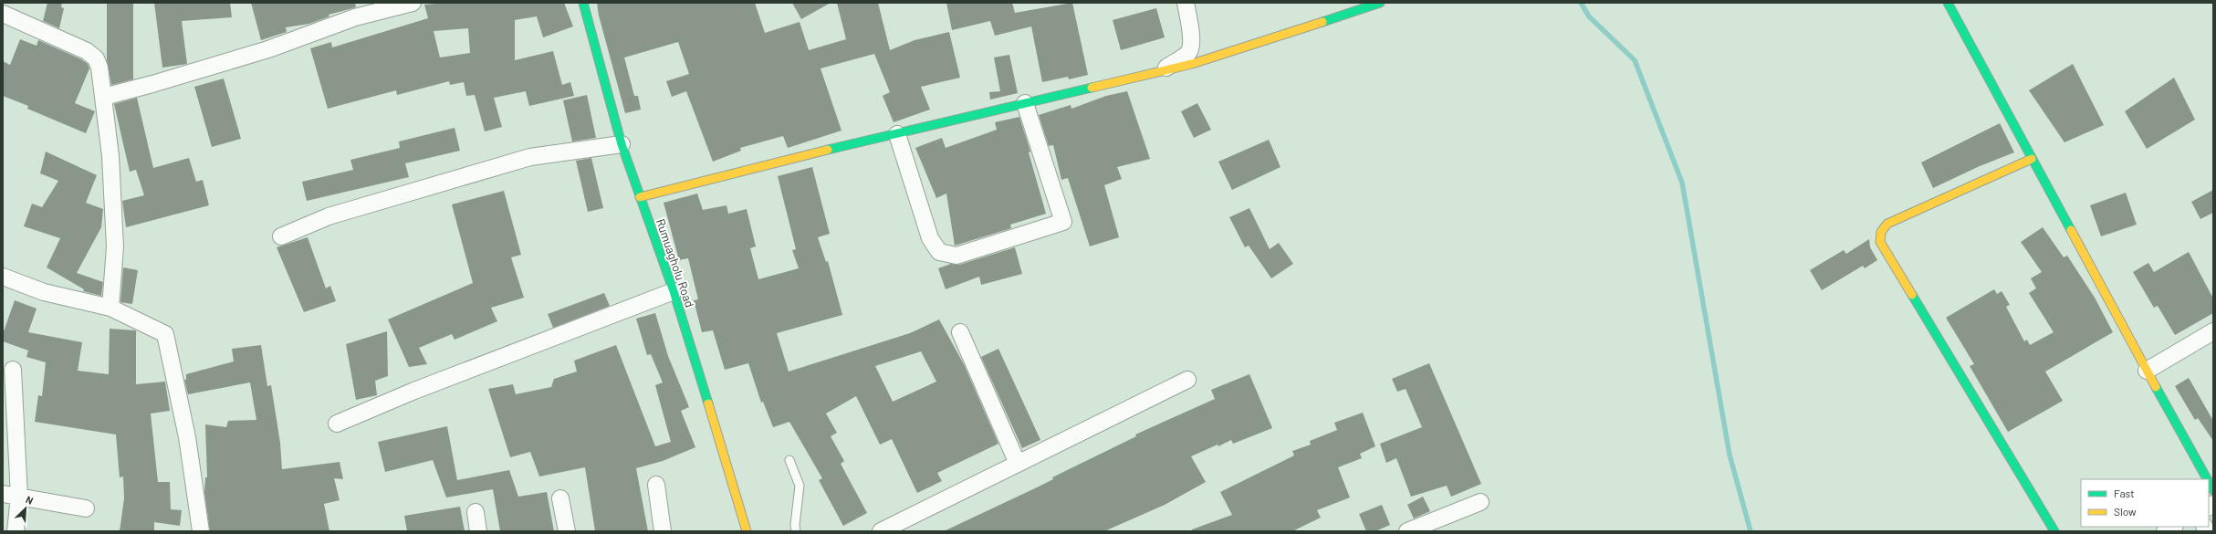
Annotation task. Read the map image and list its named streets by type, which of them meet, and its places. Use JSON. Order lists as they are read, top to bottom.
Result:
{
  "streets": {
    "street": ["Rumuagholu Road"]
  },
  "legend": ["Fast", "Slow"],
  "north": "top right"
}
